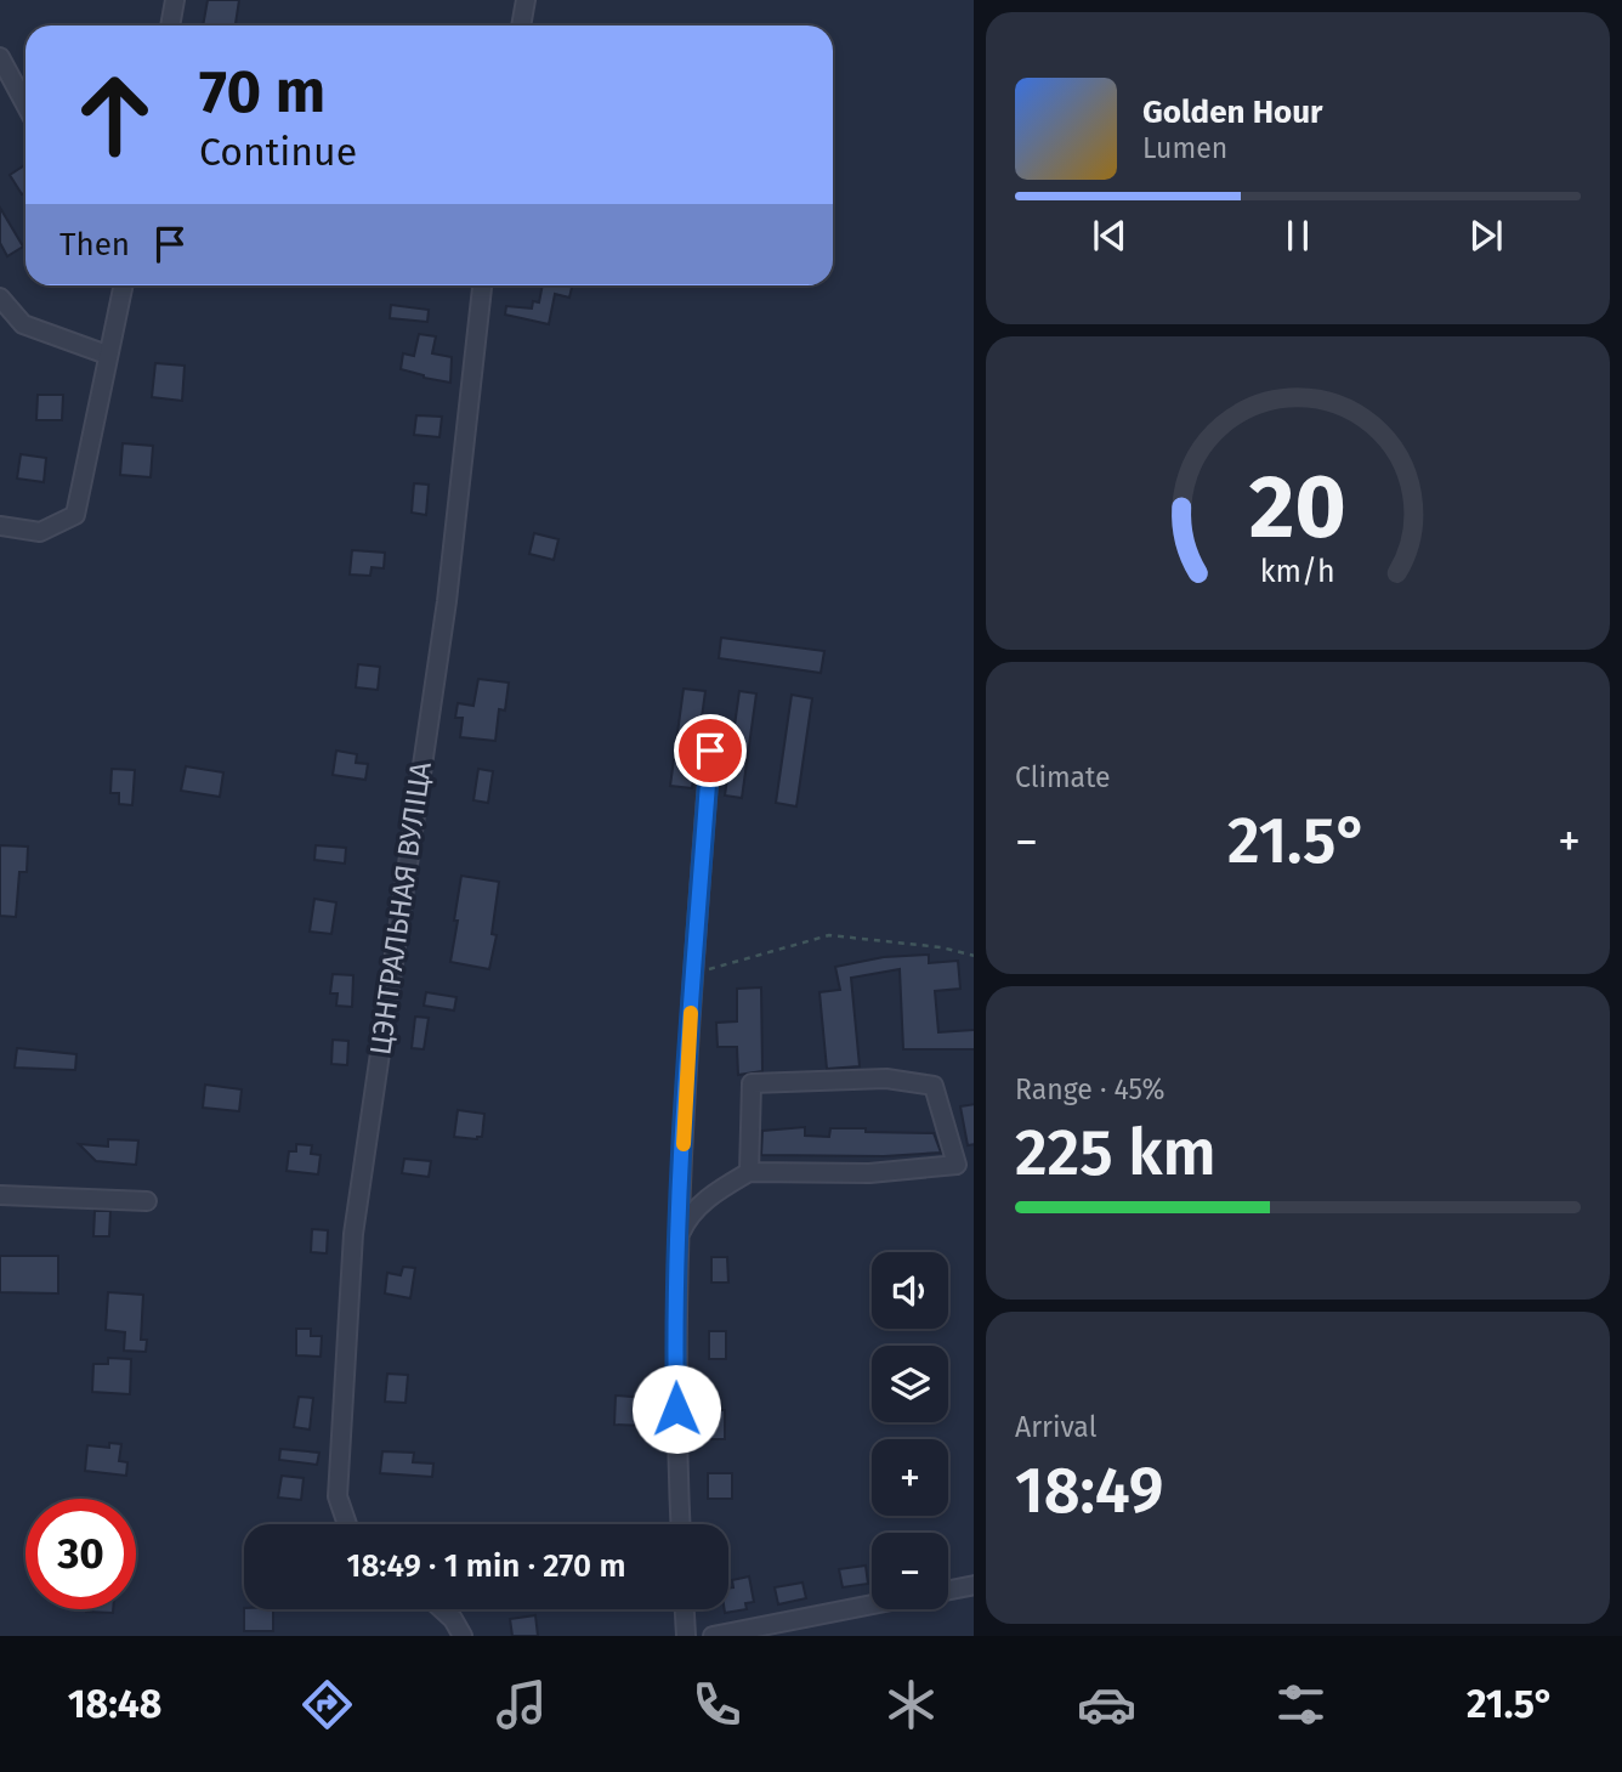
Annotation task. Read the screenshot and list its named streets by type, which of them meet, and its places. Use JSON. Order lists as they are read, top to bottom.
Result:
{
  "streets": {
    "street": ["ЦЭНТРАЛЬНАЯ ВУЛІЦА"]
  },
  "page": {
    "turn": ["70 m", "Continue"],
    "song": ["Golden Hour", "Lumen"],
    "then": "Then",
    "tile": [
      "Climate",
      ["Range · 45%", "225 km"],
      ["Arrival", "18:49"]
    ],
    "heat": ["−", "21.5°", "+"],
    "map_buttons": ["+", "−"],
    "limit": "30",
    "trip": "18:49 · 1 min · 270 m",
    "tabs": ["18:48", "21.5°"],
    "gauge": ["20", "km/h"]
  }
}
